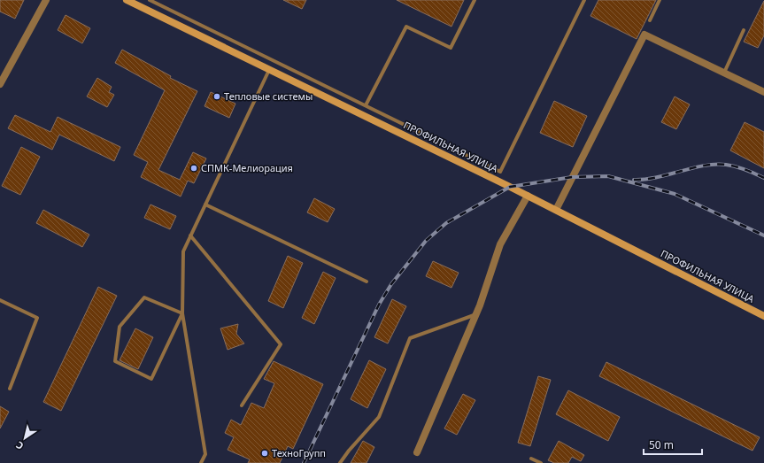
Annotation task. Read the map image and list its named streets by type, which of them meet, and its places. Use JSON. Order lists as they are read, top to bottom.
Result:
{
  "streets": {
    "street": ["ПРОФИЛЬНАЯ УЛИЦА"]
  },
  "places": ["Тепловые системы", "СПМК-Мелиорация", "ТехноГрупп"],
  "scale_bar": "50 m",
  "north": "bottom left"
}
